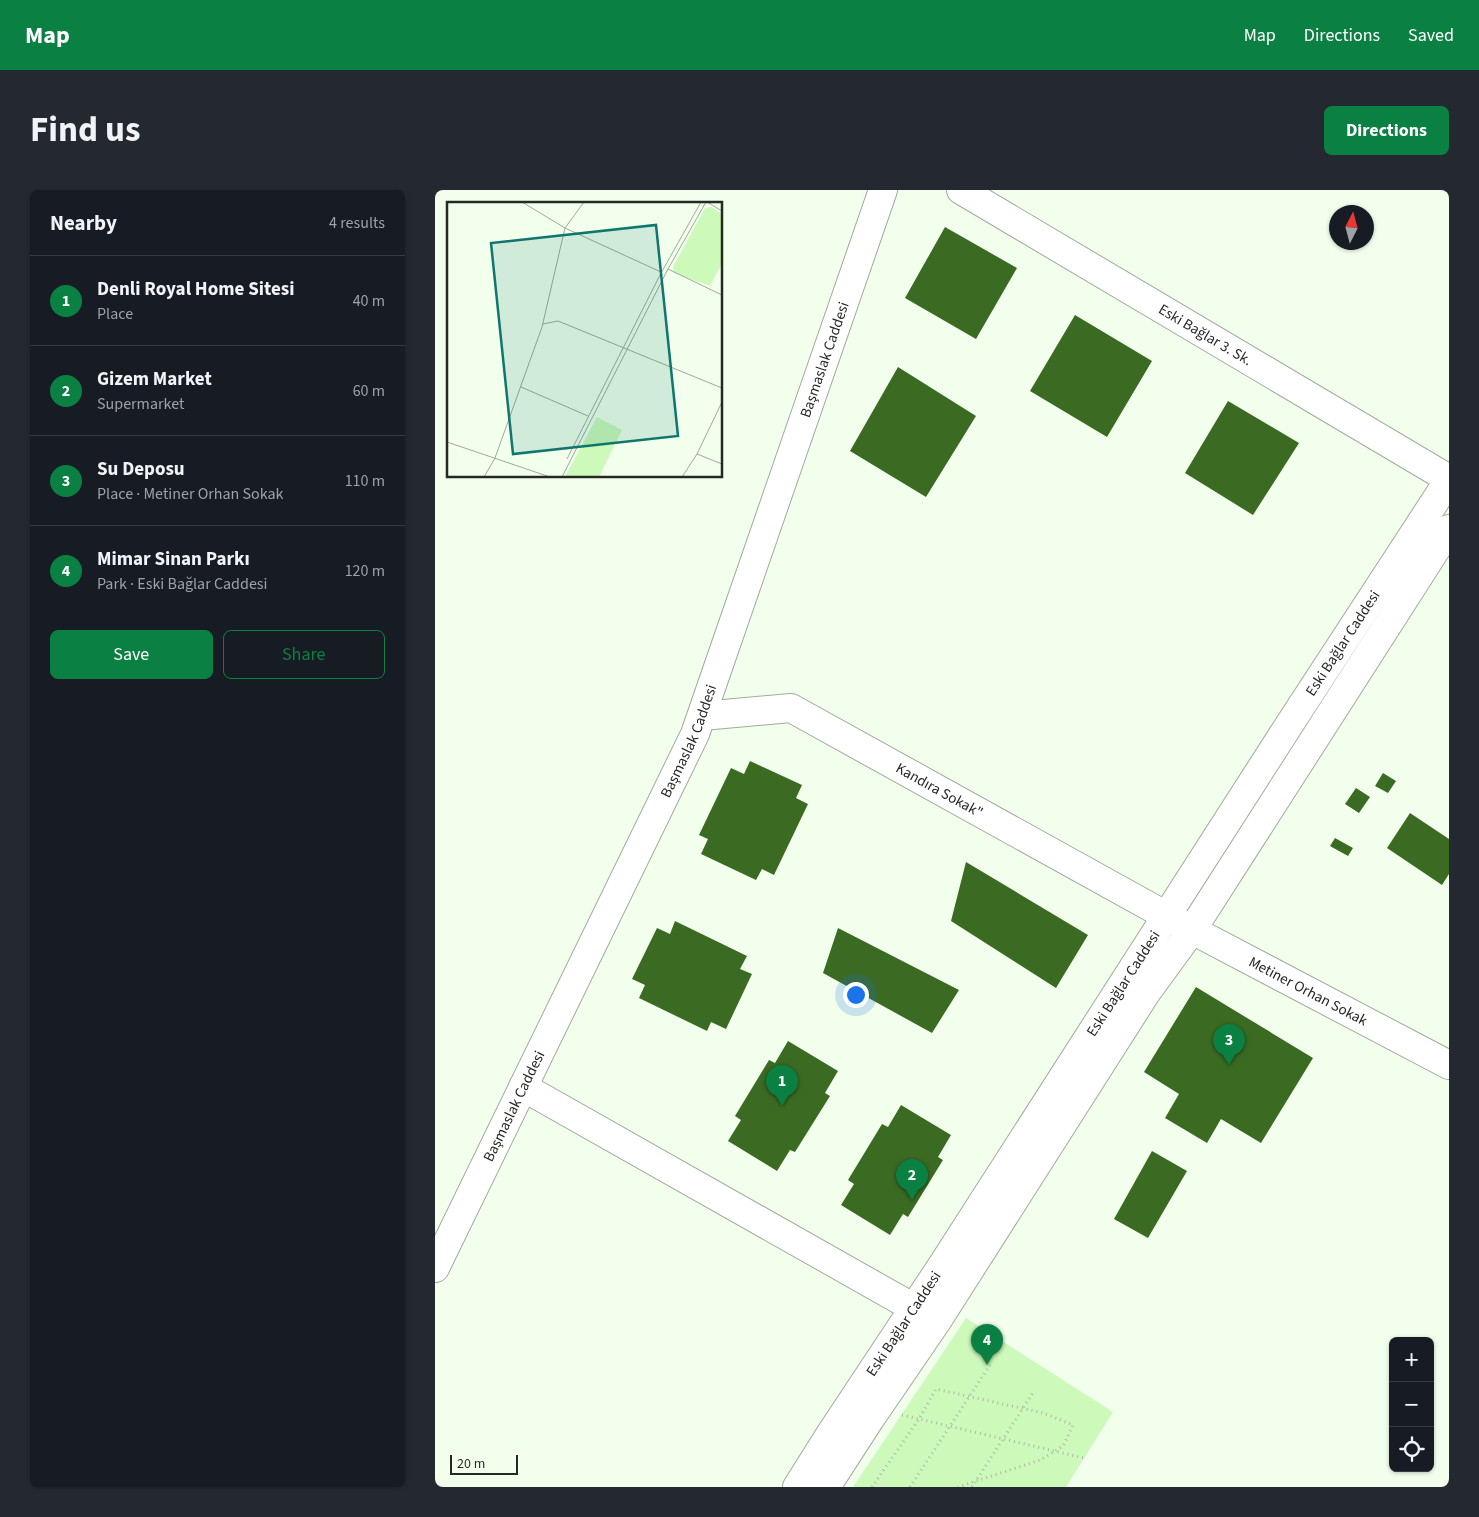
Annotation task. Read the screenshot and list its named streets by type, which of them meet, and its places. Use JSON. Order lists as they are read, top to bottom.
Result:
{
  "streets": {
    "street": [
      "Eski Bağlar 3. Sk.",
      "Başmaslak Caddesi",
      "Eski Bağlar Caddesi",
      "Kandıra Sokak\"",
      "Metiner Orhan Sokak"
    ]
  },
  "crossings": [
    ["Eski Bağlar 3. Sk.", "Eski Bağlar Caddesi"],
    ["Başmaslak Caddesi", "Kandıra Sokak\""],
    ["Eski Bağlar Caddesi", "Kandıra Sokak\""],
    ["Eski Bağlar Caddesi", "Metiner Orhan Sokak"],
    ["Kandıra Sokak\"", "Metiner Orhan Sokak"]
  ],
  "scale_bar": "20 m",
  "north": "top",
  "page": {
    "header": "Map",
    "nav": ["Map", "Directions", "Saved"],
    "title": "Find us",
    "buttons": [
      "Directions",
      ["Save", "Share"]
    ],
    "heading": ["Nearby", "4 results"],
    "list": [
      {
        "mark": "1",
        "name": "Denli Royal Home Sitesi",
        "note": "Place",
        "value": "40 m"
      },
      {
        "mark": "2",
        "name": "Gizem Market",
        "note": "Supermarket",
        "value": "60 m"
      },
      {
        "mark": "3",
        "name": "Su Deposu",
        "note": "Place · Metiner Orhan Sokak",
        "value": "110 m"
      },
      {
        "mark": "4",
        "name": "Mimar Sinan Parkı",
        "note": "Park · Eski Bağlar Caddesi",
        "value": "120 m"
      }
    ],
    "pins": [
      "3",
      "1",
      "2",
      "4"
    ],
    "map_buttons": ["+", "−"],
    "scale": "20 m"
  }
}
